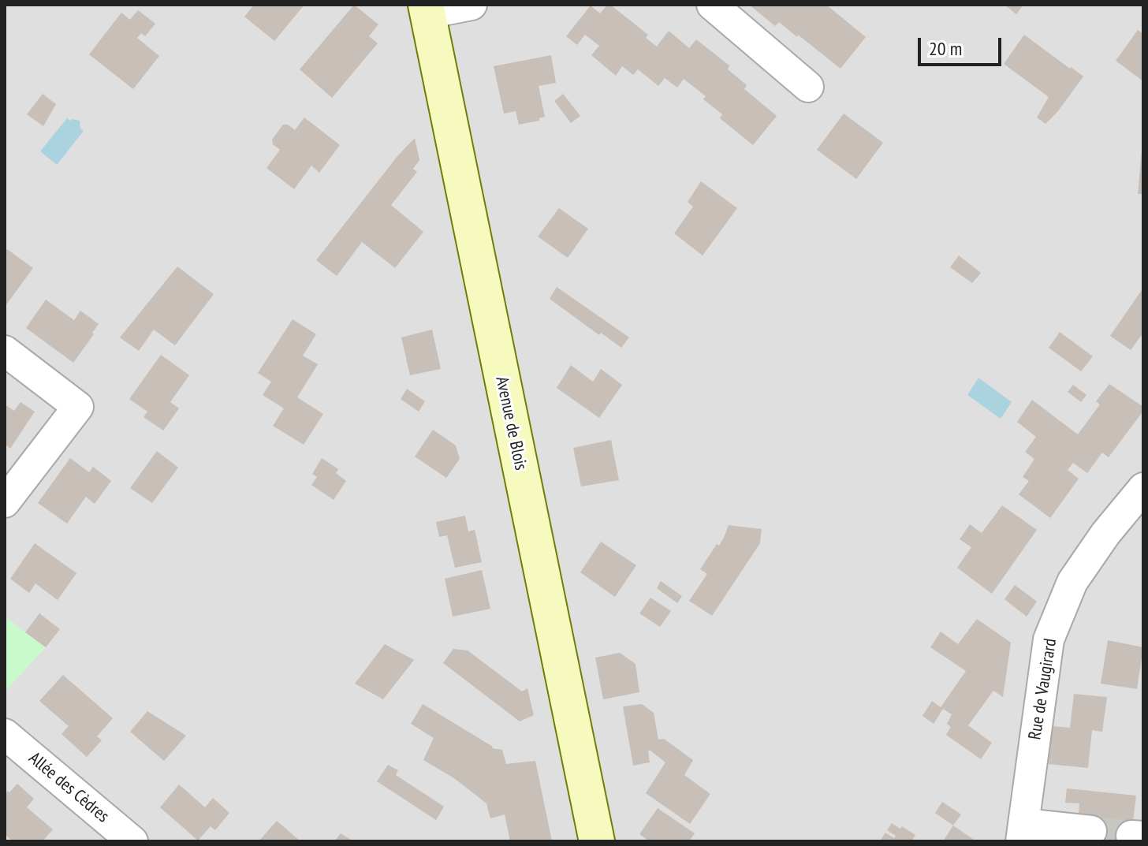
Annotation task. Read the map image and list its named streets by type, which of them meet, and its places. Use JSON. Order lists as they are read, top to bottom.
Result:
{
  "streets": {
    "main road": ["Avenue de Blois"],
    "street": ["Rue de Vaugirard", "Allée des Cèdres"]
  },
  "scale_bar": "20 m"
}
